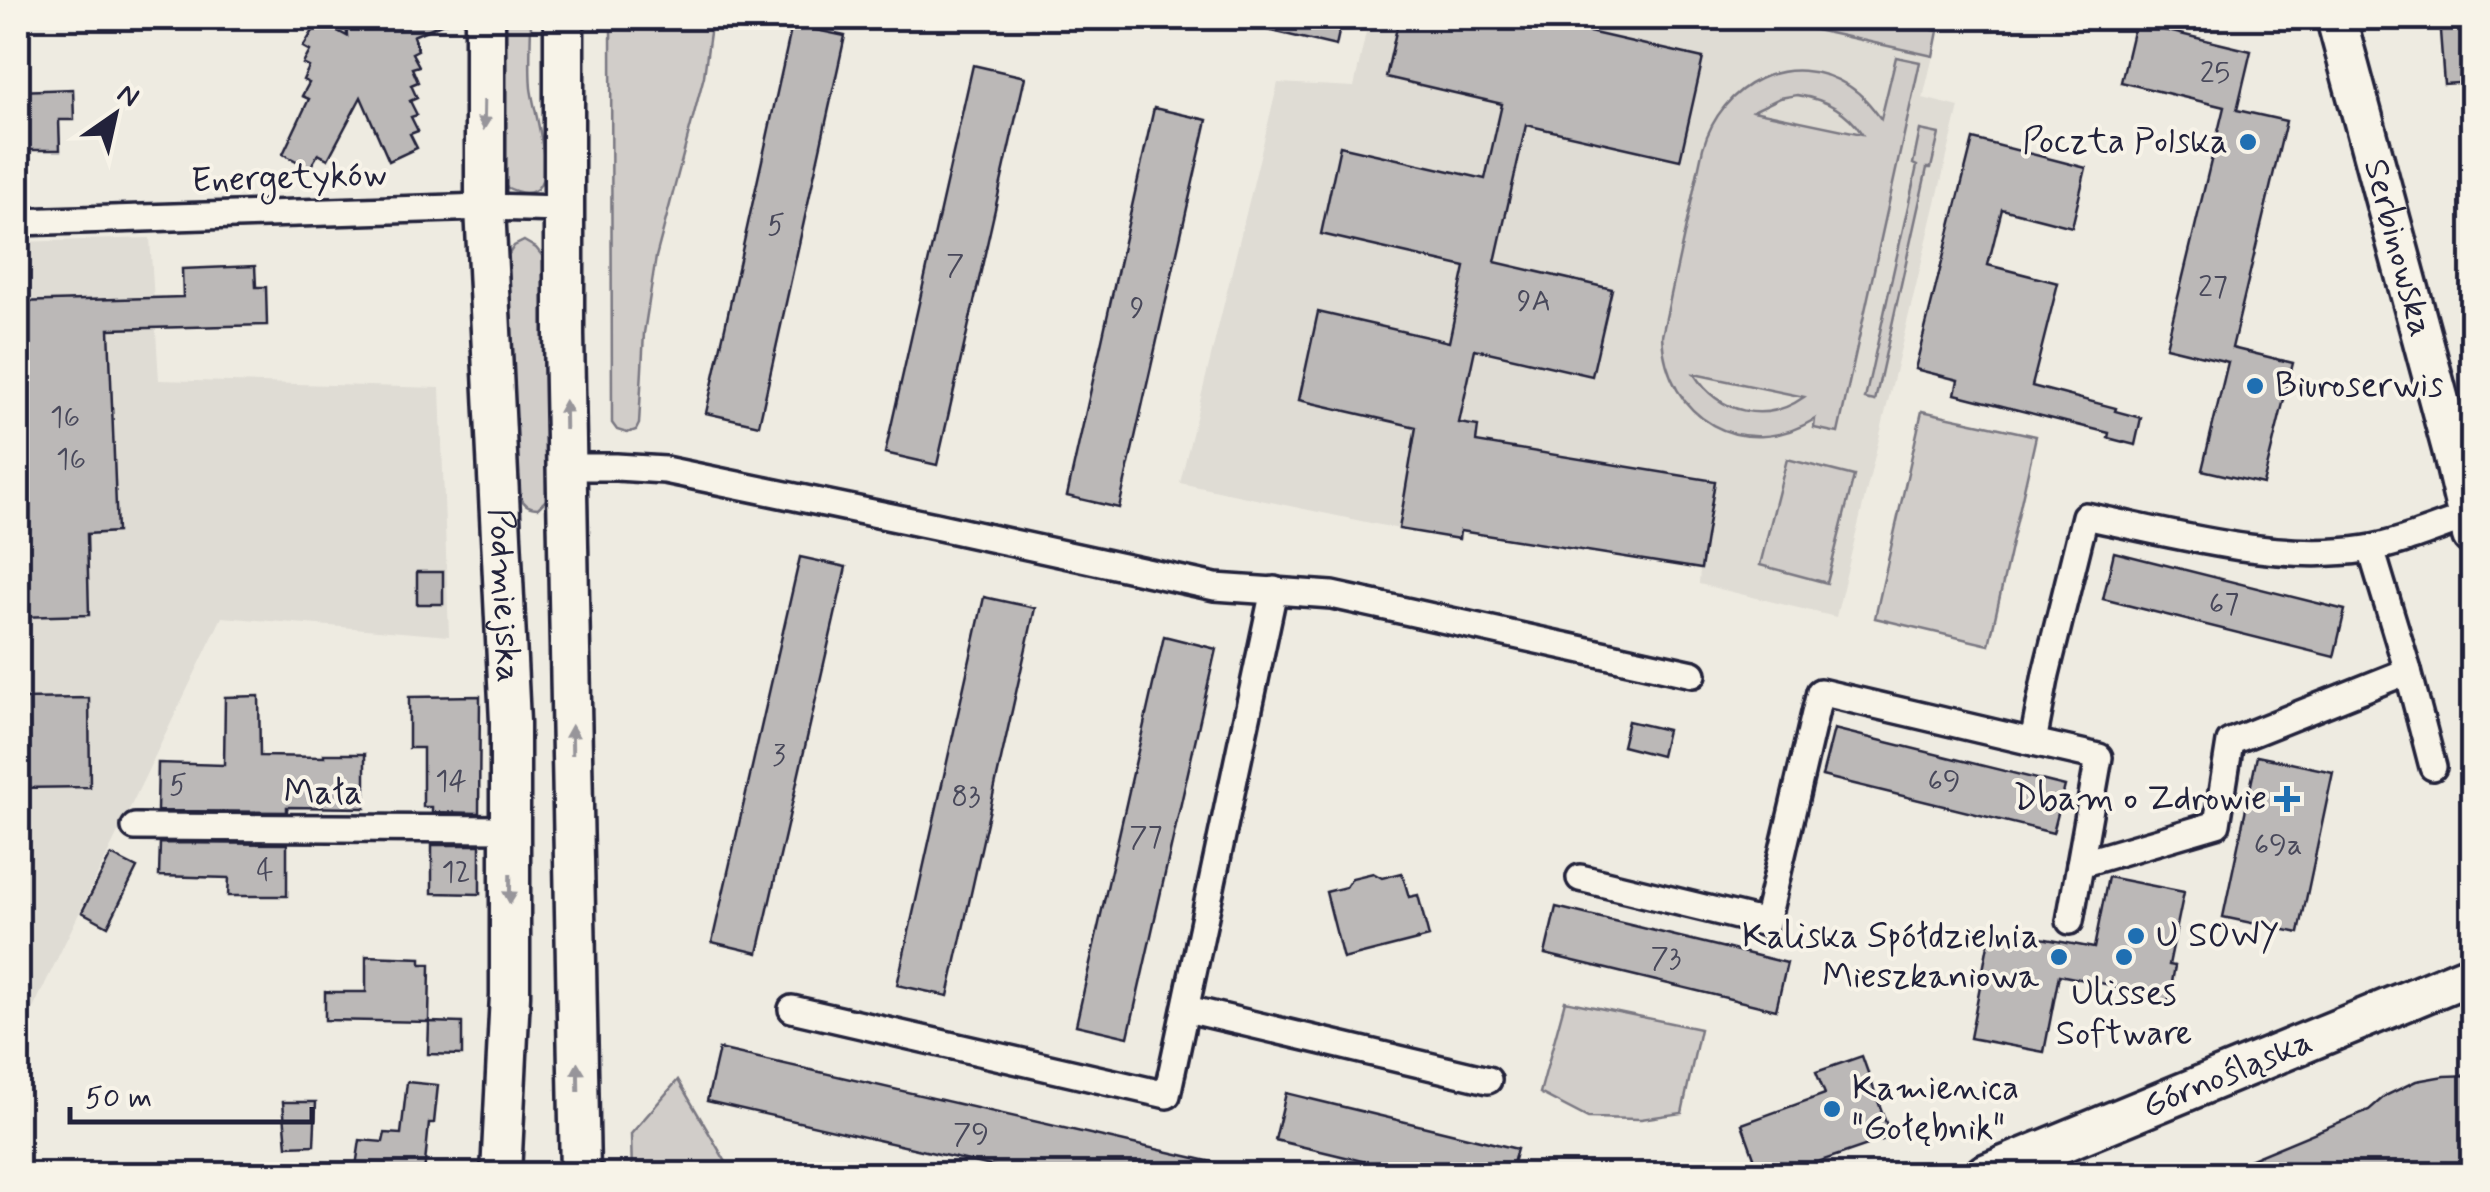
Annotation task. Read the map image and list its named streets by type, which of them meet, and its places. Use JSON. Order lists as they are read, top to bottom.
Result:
{
  "streets": {
    "main road": ["Serbinowska", "Podmiejska", "Górnośląska"],
    "street": ["Energetyków", "Mała"]
  },
  "crossings": [
    ["Energetyków", "Podmiejska"],
    ["Podmiejska", "Mała"]
  ],
  "places": {
    "other": [
      "Poczta Polska",
      "Biuroserwis",
      "U SOWY",
      "Kaliska Spółdzielnia Mieszkaniowa",
      "Ulisses Software",
      "Kamienica \"Gołębnik\""
    ],
    "health": ["Dbam o Zdrowie"]
  },
  "house_numbers": [
    "25",
    "5",
    "7",
    "27",
    "9A",
    "9",
    "16",
    "16",
    "67",
    "3",
    "14",
    "69",
    "5",
    "83",
    "77",
    "69a",
    "4",
    "12",
    "73",
    "79"
  ],
  "scale_bar": "50 m",
  "north": "top right"
}
